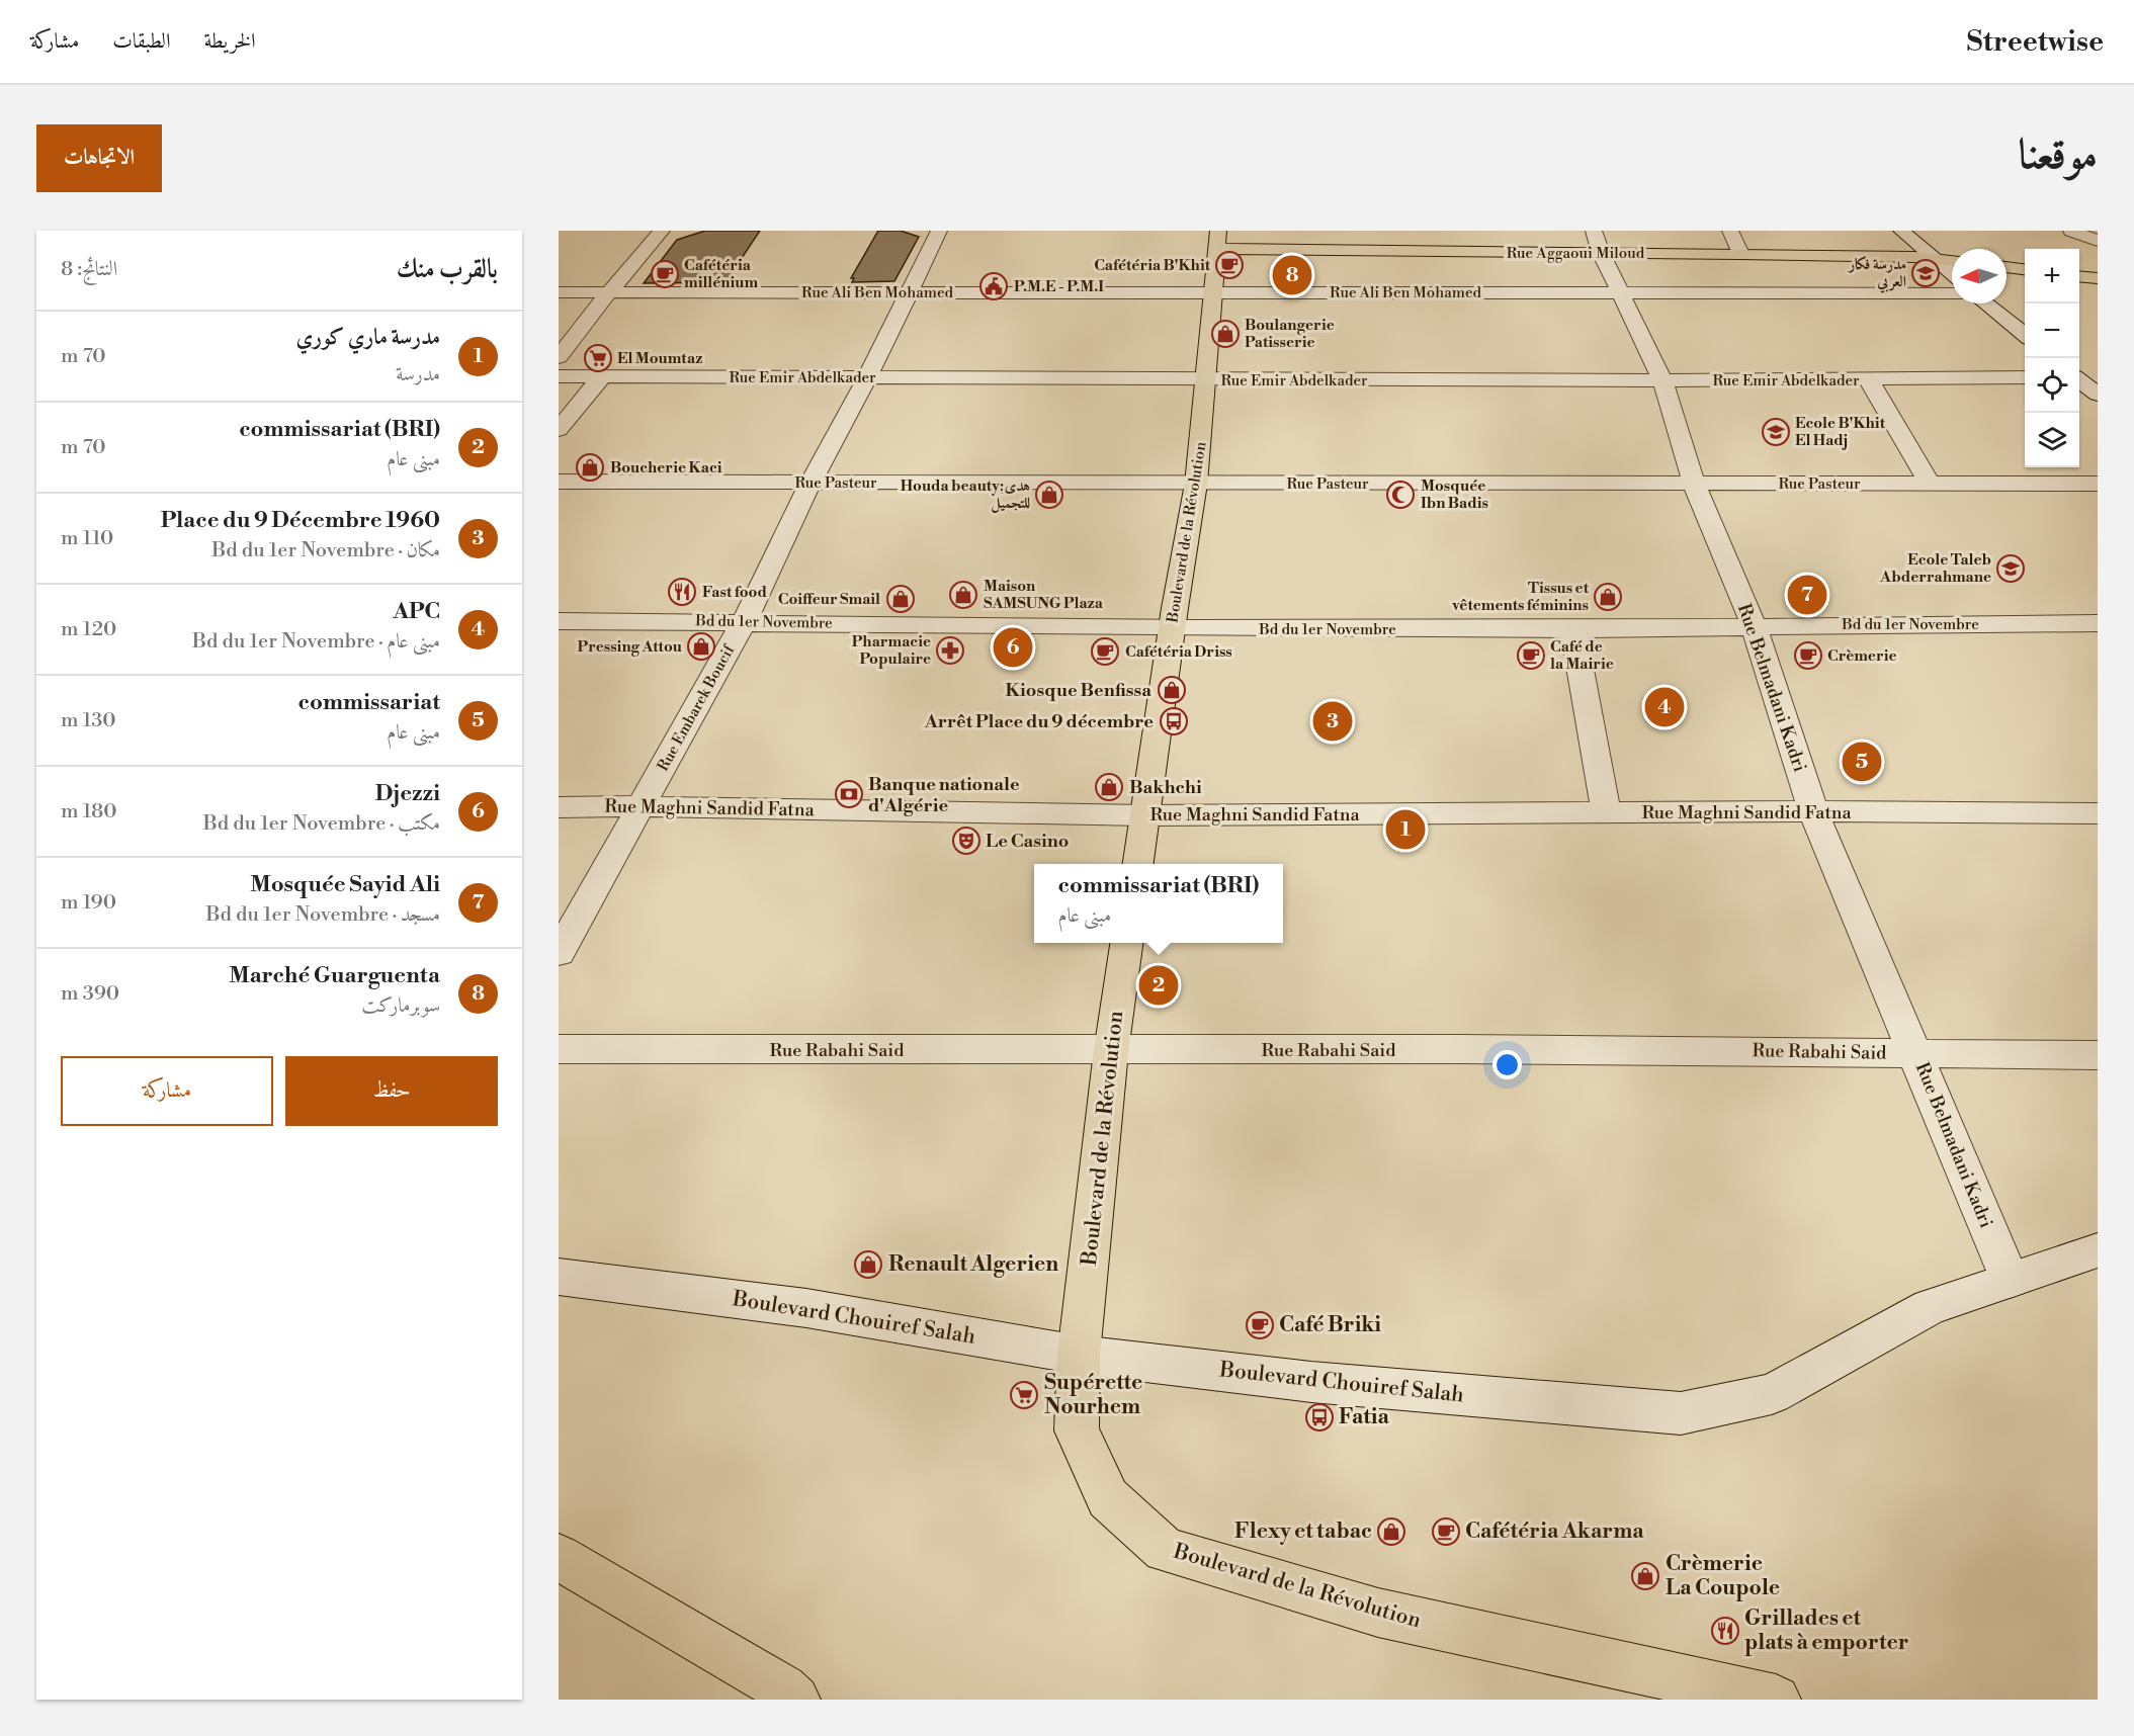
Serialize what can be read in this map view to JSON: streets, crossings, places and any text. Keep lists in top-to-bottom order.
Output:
{
  "streets": {
    "main road": ["Rue Aggaoui Miloud", "Boulevard de la Révolution"],
    "street": [
      "Rue Ali Ben Mohamed",
      "Rue Emir Abdelkader",
      "Rue Pasteur",
      "Bd du 1er Novembre",
      "Rue Belmadani Kadri",
      "Rue Embarek Boucif",
      "Rue Maghni Sandid Fatna",
      "Rue Rabahi Said",
      "Boulevard Chouiref Salah"
    ]
  },
  "crossings": [
    ["Rue Aggaoui Miloud", "Boulevard de la Révolution"],
    ["Rue Aggaoui Miloud", "Rue Belmadani Kadri"],
    ["Rue Ali Ben Mohamed", "Boulevard de la Révolution"],
    ["Rue Ali Ben Mohamed", "Rue Belmadani Kadri"],
    ["Rue Ali Ben Mohamed", "Rue Embarek Boucif"],
    ["Rue Emir Abdelkader", "Boulevard de la Révolution"],
    ["Rue Emir Abdelkader", "Rue Belmadani Kadri"],
    ["Rue Emir Abdelkader", "Rue Embarek Boucif"],
    ["Rue Pasteur", "Boulevard de la Révolution"],
    ["Rue Pasteur", "Rue Belmadani Kadri"],
    ["Rue Pasteur", "Rue Embarek Boucif"],
    ["Boulevard de la Révolution", "Bd du 1er Novembre"],
    ["Boulevard de la Révolution", "Rue Maghni Sandid Fatna"],
    ["Boulevard de la Révolution", "Rue Rabahi Said"],
    ["Boulevard de la Révolution", "Boulevard Chouiref Salah"],
    ["Bd du 1er Novembre", "Rue Belmadani Kadri"],
    ["Bd du 1er Novembre", "Rue Embarek Boucif"],
    ["Rue Belmadani Kadri", "Rue Maghni Sandid Fatna"],
    ["Rue Belmadani Kadri", "Rue Rabahi Said"],
    ["Rue Belmadani Kadri", "Boulevard Chouiref Salah"],
    ["Rue Embarek Boucif", "Rue Maghni Sandid Fatna"]
  ],
  "places": {
    "cafe": [
      "Cafétéria B'Khit",
      "Cafétéria millénium",
      "Cafétéria Driss",
      "Café de la Mairie",
      "Crèmerie",
      "Café Briki",
      "Cafétéria Akarma"
    ],
    "school or university": ["مدرسة فكار العربي", "Ecole B'Khit El Hadj", "Ecole Taleb Abderrahmane"],
    "public building": ["P.M.E - P.M.I"],
    "shop": [
      "Boulangerie Patisserie",
      "Boucherie Kaci",
      "Houda beauty;هدى للتجميل",
      "Maison SAMSUNG Plaza",
      "Tissus et vêtements féminins",
      "Coiffeur Smail",
      "Pressing Attou",
      "Kiosque Benfissa",
      "Bakhchi",
      "Renault Algerien",
      "Flexy et tabac",
      "Crèmerie La Coupole"
    ],
    "supermarket": ["El Moumtaz", "Supérette Nourhem"],
    "mosque": ["Mosquée Ibn Badis"],
    "restaurant": ["Fast food", "Grillades et plats à emporter"],
    "pharmacy": ["Pharmacie Populaire"],
    "bus stop": ["Arrêt Place du 9 décembre", "Fatia"],
    "bank": ["Banque nationale d'Algérie"],
    "theatre": ["Le Casino"]
  },
  "north": "left",
  "page": {
    "header": "Streetwise",
    "nav": ["الخريطة", "الطبقات", "مشاركة"],
    "title": "موقعنا",
    "buttons": [
      "الاتجاهات",
      ["حفظ", "مشاركة"]
    ],
    "heading": ["بالقرب منك", "النتائج: 8"],
    "map_buttons": ["+", "−"],
    "pins": [
      "8",
      "7",
      "6",
      "4",
      "3",
      "5",
      "1",
      "2"
    ],
    "list": [
      {
        "mark": "1",
        "name": "مدرسة ماري كوري",
        "note": "مدرسة",
        "value": "70 m"
      },
      {
        "mark": "2",
        "name": "commissariat (BRI)",
        "note": "مبنى عام",
        "value": "70 m"
      },
      {
        "mark": "3",
        "name": "Place du 9 Décembre 1960",
        "note": "مكان · Bd du 1er Novembre",
        "value": "110 m"
      },
      {
        "mark": "4",
        "name": "APC",
        "note": "مبنى عام · Bd du 1er Novembre",
        "value": "120 m"
      },
      {
        "mark": "5",
        "name": "commissariat",
        "note": "مبنى عام",
        "value": "130 m"
      },
      {
        "mark": "6",
        "name": "Djezzi",
        "note": "مكتب · Bd du 1er Novembre",
        "value": "180 m"
      },
      {
        "mark": "7",
        "name": "Mosquée Sayid Ali",
        "note": "مسجد · Bd du 1er Novembre",
        "value": "190 m"
      },
      {
        "mark": "8",
        "name": "Marché Guarguenta",
        "note": "سوبرماركت",
        "value": "390 m"
      }
    ],
    "popup": ["commissariat (BRI)", "مبنى عام"]
  }
}
